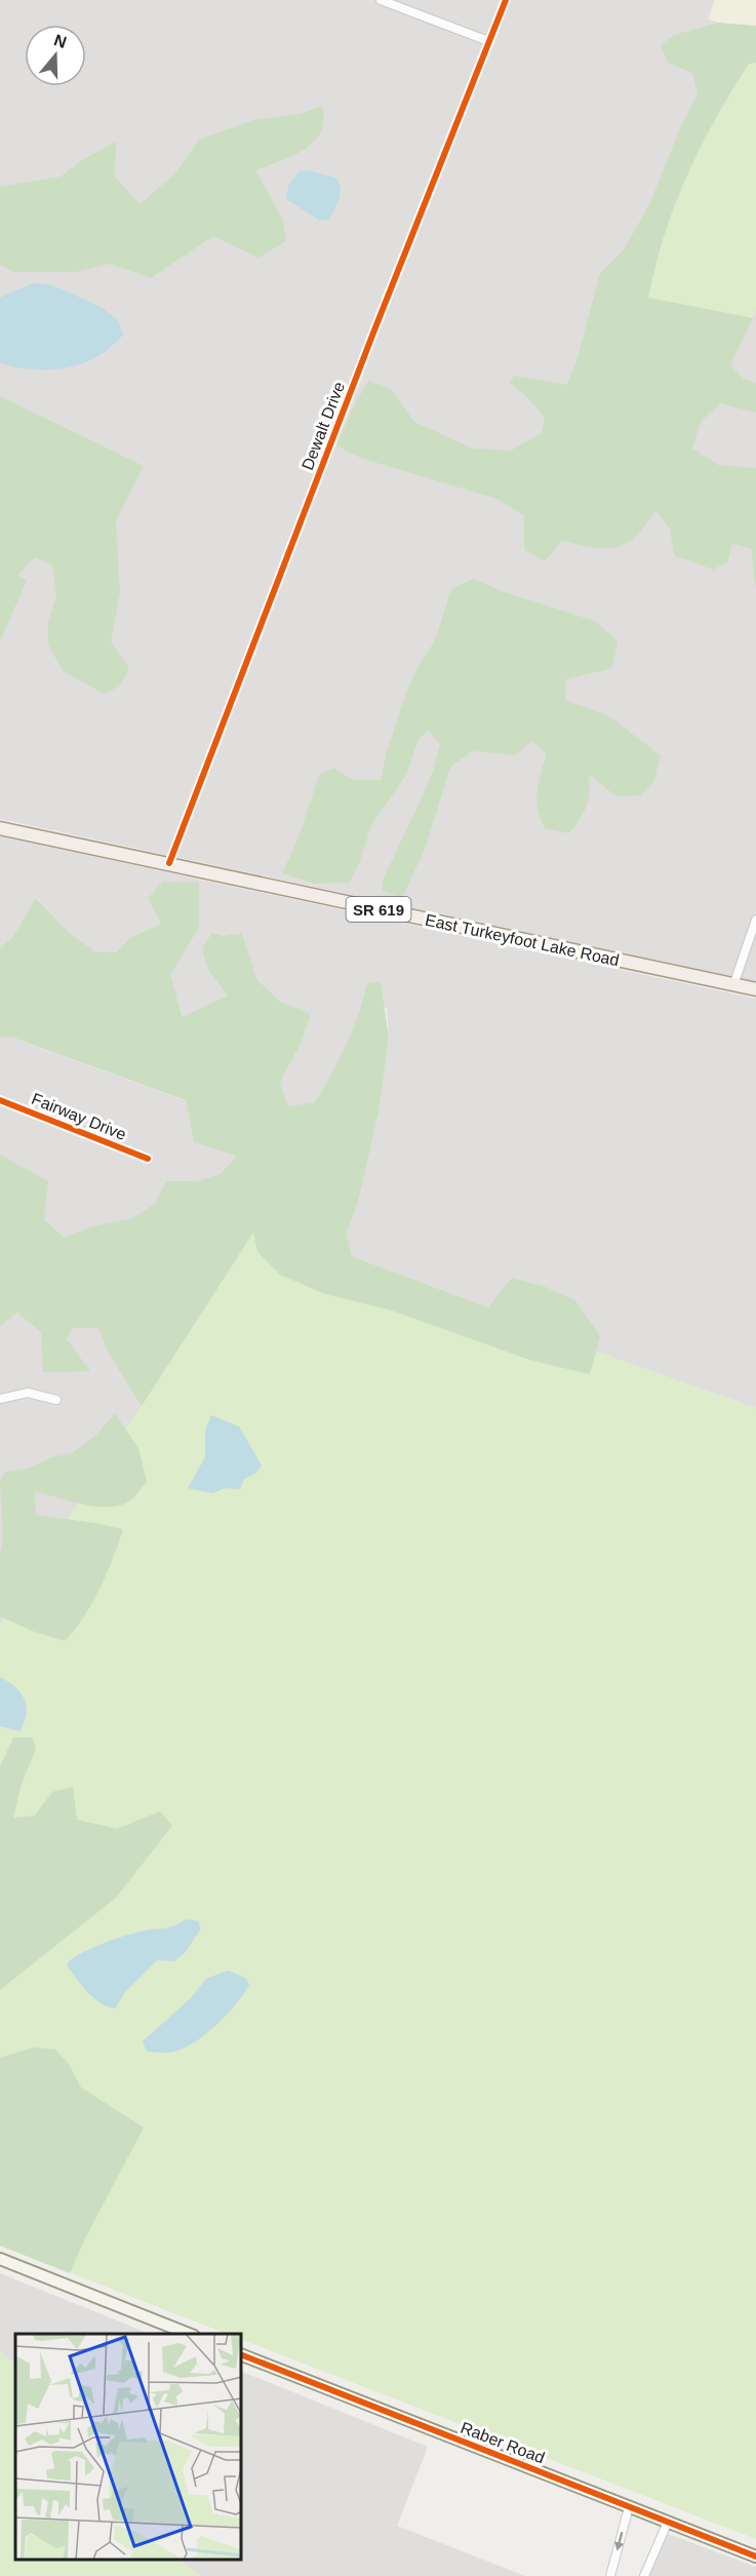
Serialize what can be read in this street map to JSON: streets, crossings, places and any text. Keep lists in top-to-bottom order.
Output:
{
  "streets": {
    "main road": ["SR 619", "East Turkeyfoot Lake Road"],
    "street": ["Dewalt Drive", "Fairway Drive", "Raber Road"]
  },
  "crossings": [
    ["Dewalt Drive", "East Turkeyfoot Lake Road"]
  ],
  "north": "top"
}
